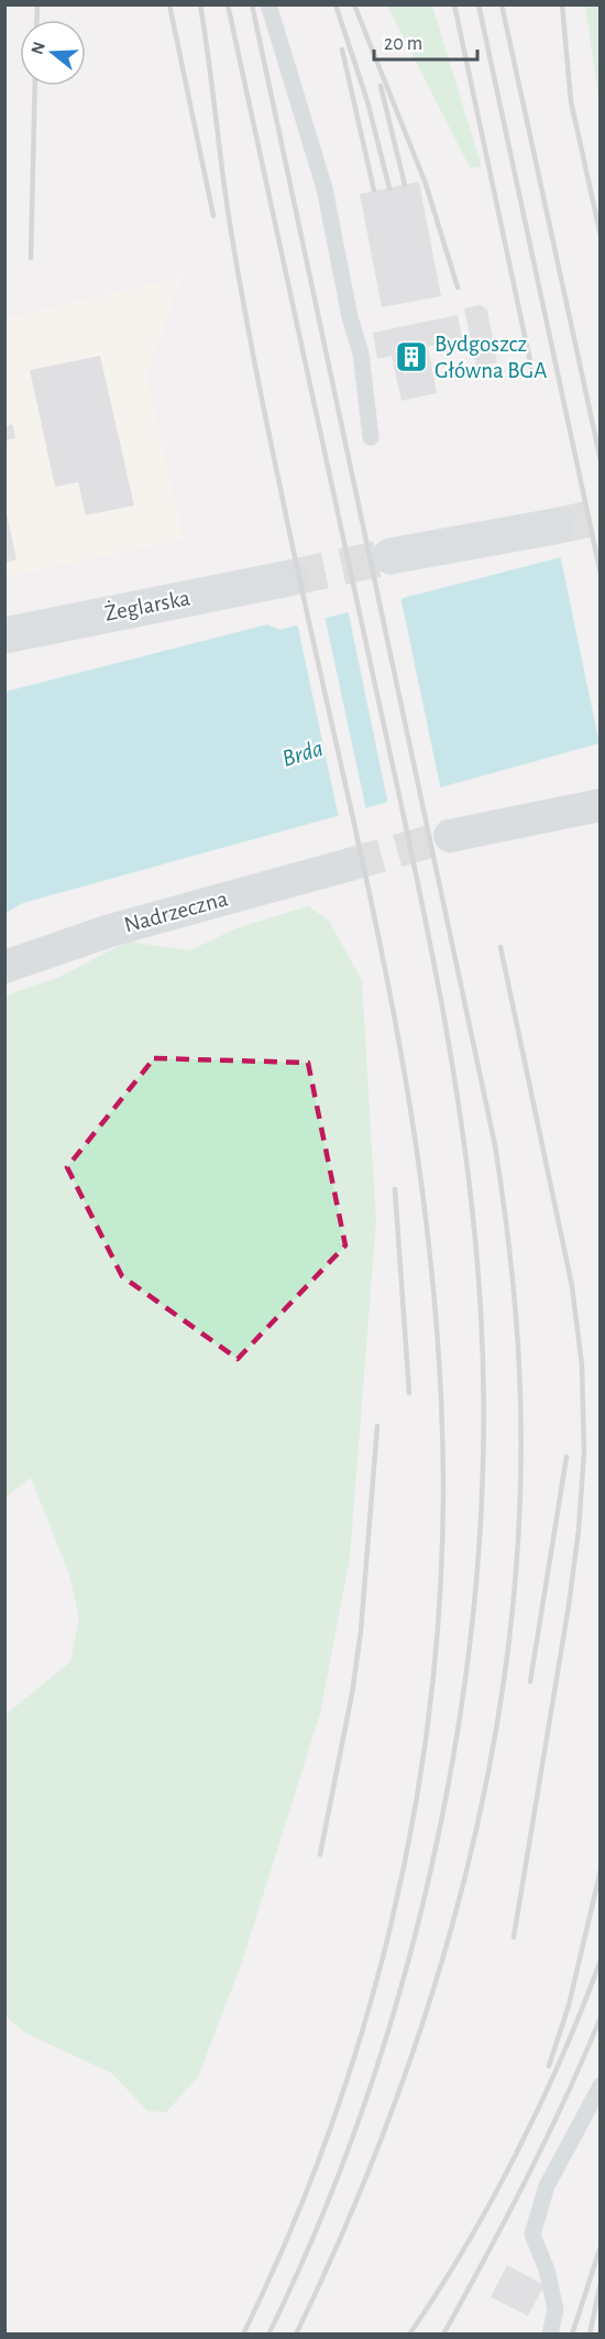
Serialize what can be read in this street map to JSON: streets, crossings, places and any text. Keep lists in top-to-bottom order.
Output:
{
  "streets": {
    "street": ["Żeglarska", "Nadrzeczna"]
  },
  "water": ["Brda"],
  "places": {
    "building": ["Bydgoszcz Główna BGA"]
  },
  "scale_bar": "20 m",
  "north": "left"
}
